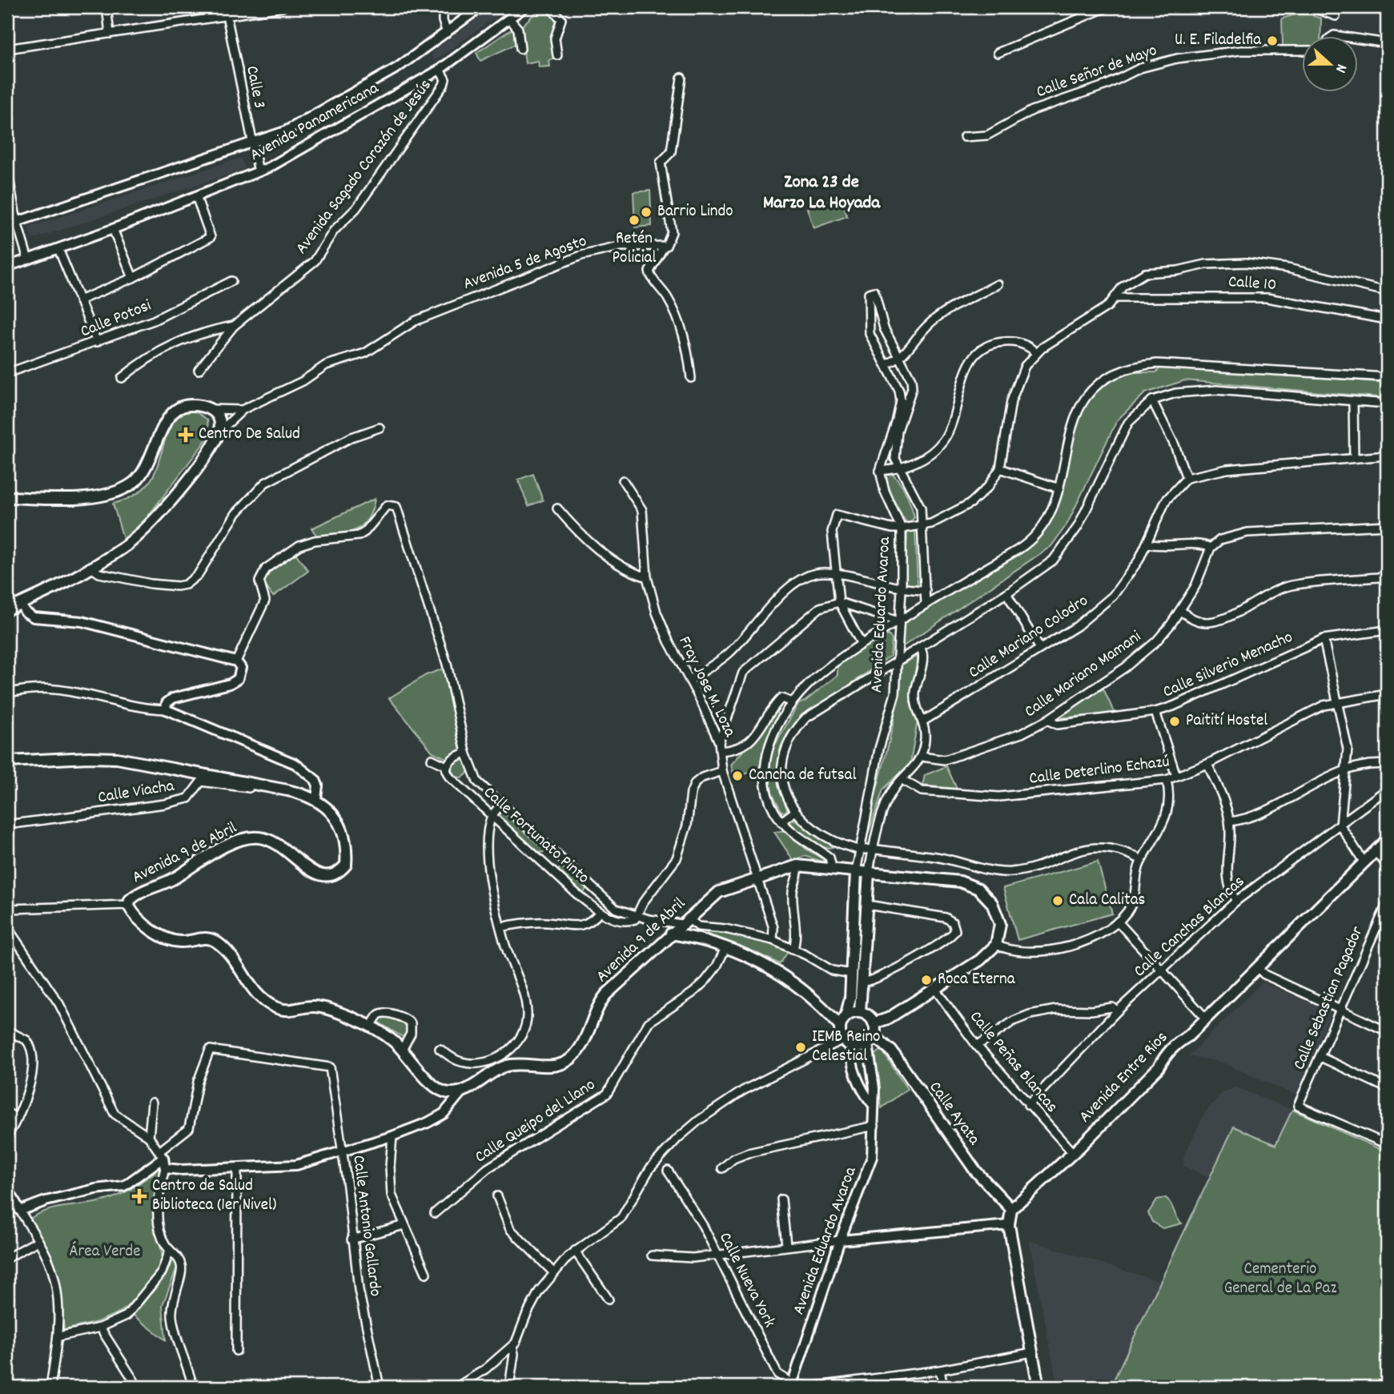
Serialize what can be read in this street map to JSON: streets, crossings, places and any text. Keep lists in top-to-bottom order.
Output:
{
  "streets": {
    "main road": [
      "Avenida Eduardo Avaroa",
      "Avenida 9 de Abril",
      "Avenida Entre Rios",
      "Calle Ayata"
    ],
    "street": [
      "Calle Señor de Mayo",
      "Calle 3",
      "Avenida Panamericana",
      "Avenida Sagado Corazón de Jesús",
      "Avenida 5 de Agosto",
      "Calle 10",
      "Calle Potosi",
      "Calle Mariano Colodro",
      "Calle Silverio Menacho",
      "Calle Mariano Mamani",
      "Fray Jose M. Loza",
      "Calle Deterlino Echazú",
      "Calle Viacha",
      "Calle Fortunato Pinto",
      "Calle Canchas Blancas",
      "Calle Sebastian Pagador",
      "Calle Peñas Blancas",
      "Calle Queipo del Llano",
      "Calle Antonio Gallardo",
      "Calle Nueva York"
    ]
  },
  "crossings": [
    ["Calle 3", "Avenida Panamericana"],
    ["Avenida Panamericana", "Avenida Sagado Corazón de Jesús"],
    ["Avenida Eduardo Avaroa", "Calle Fortunato Pinto"],
    ["Avenida Eduardo Avaroa", "Avenida 9 de Abril"],
    ["Avenida Eduardo Avaroa", "Calle Ayata"],
    ["Avenida Eduardo Avaroa", "Calle Nueva York"],
    ["Calle Silverio Menacho", "Calle Mariano Mamani"],
    ["Fray Jose M. Loza", "Calle Fortunato Pinto"],
    ["Fray Jose M. Loza", "Avenida 9 de Abril"],
    ["Calle Fortunato Pinto", "Avenida 9 de Abril"],
    ["Calle Canchas Blancas", "Calle Peñas Blancas"],
    ["Calle Peñas Blancas", "Avenida Entre Rios"],
    ["Avenida Entre Rios", "Calle Ayata"]
  ],
  "districts": ["Zona 23 de Marzo La Hoyada"],
  "parks": ["Área Verde", "Cementerio General de La Paz"],
  "places": {
    "other": [
      "U. E. Filadelfia",
      "Barrio Lindo",
      "Retén Policial",
      "Paitití Hostel",
      "Cancha de futsal",
      "Cala Calitas",
      "Roca Eterna",
      "IEMB Reino Celestial"
    ],
    "health": ["Centro De Salud", "Centro de Salud Biblioteca (1er Nivel)"]
  },
  "north": "right"
}
